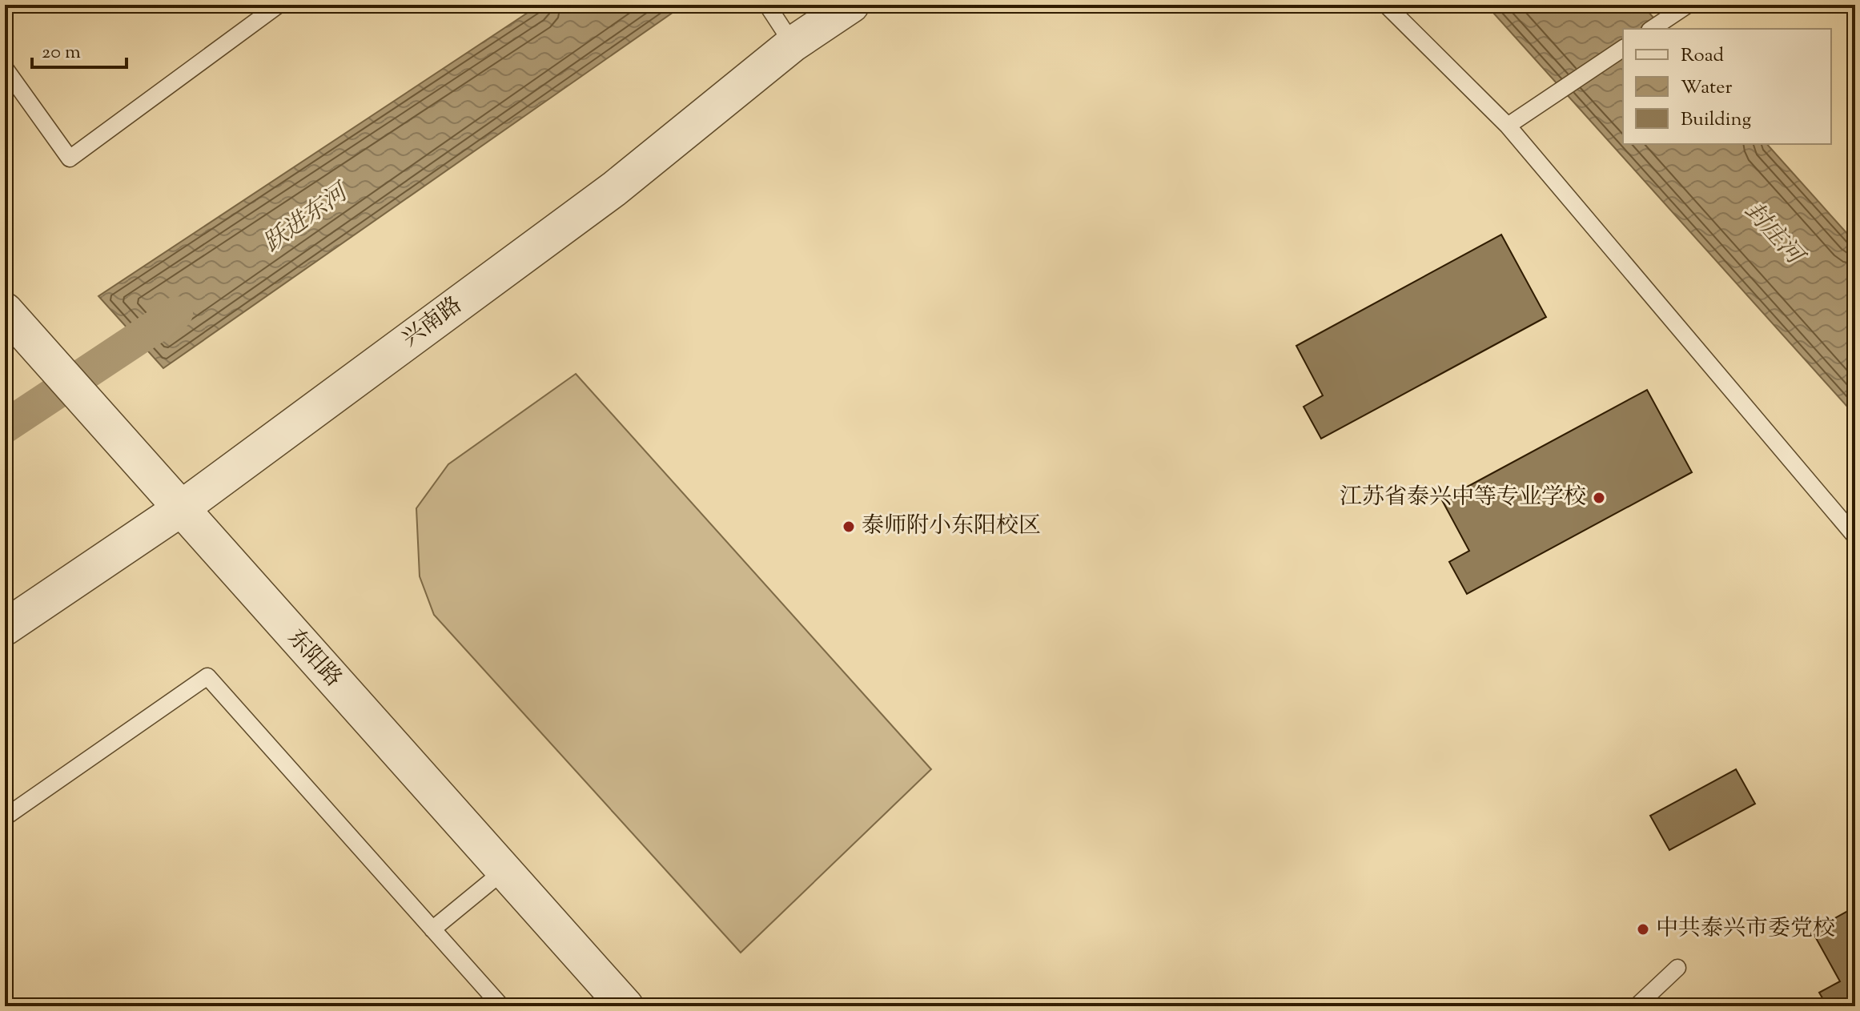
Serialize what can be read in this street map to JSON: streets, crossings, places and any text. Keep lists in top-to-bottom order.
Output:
{
  "streets": {
    "street": ["兴南路", "东阳路"]
  },
  "crossings": [
    ["兴南路", "东阳路"]
  ],
  "water": ["跃进东河", "封庄河"],
  "places": ["江苏省泰兴中等专业学校", "泰师附小东阳校区", "中共泰兴市委党校"],
  "legend": ["Road", "Water", "Building"],
  "scale_bar": "20 m"
}
